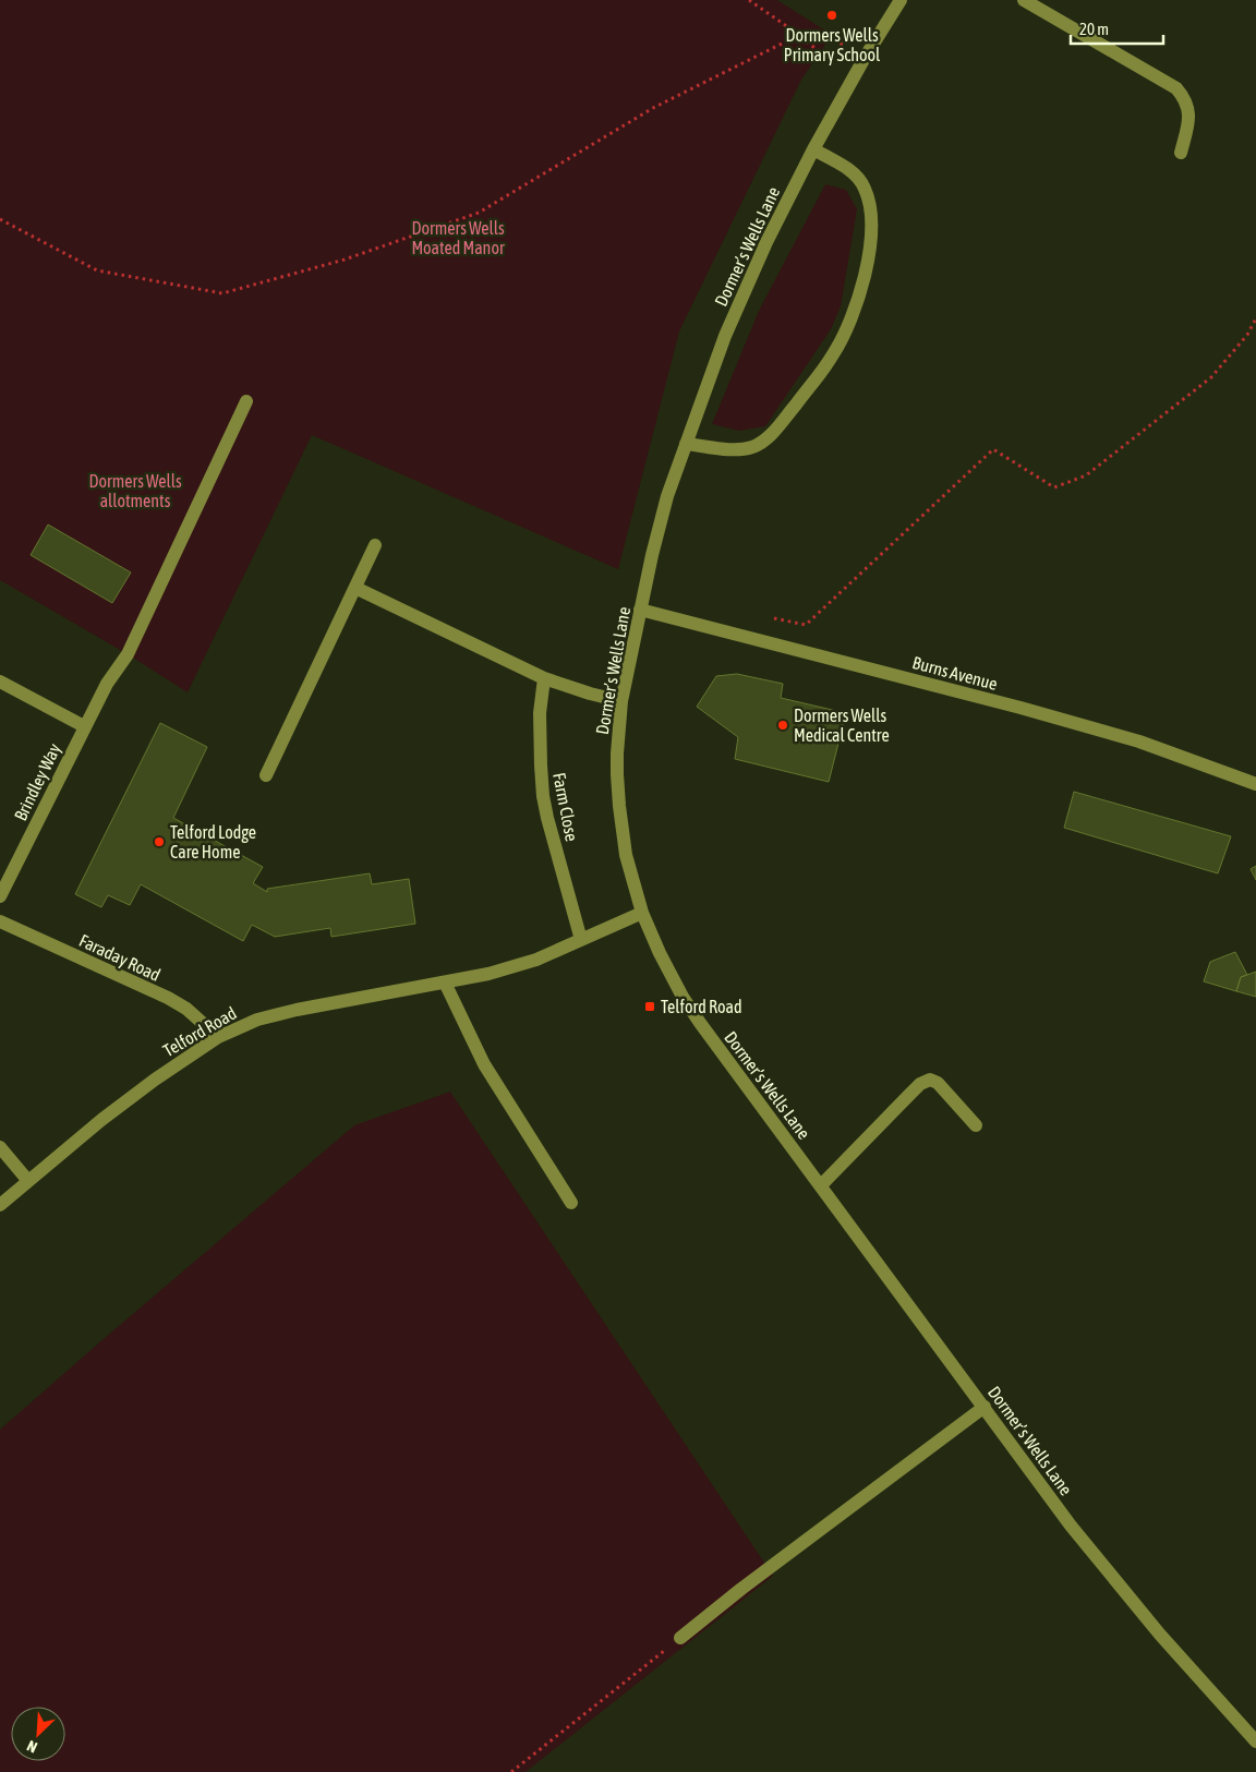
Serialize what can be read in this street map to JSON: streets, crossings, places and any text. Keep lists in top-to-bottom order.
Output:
{
  "streets": {
    "street": [
      "Dormer’s Wells Lane",
      "Burns Avenue",
      "Brindley Way",
      "Farm Close",
      "Faraday Road",
      "Telford Road"
    ]
  },
  "crossings": [
    ["Dormer’s Wells Lane", "Burns Avenue"],
    ["Dormer’s Wells Lane", "Telford Road"],
    ["Farm Close", "Telford Road"],
    ["Faraday Road", "Telford Road"]
  ],
  "parks": ["Dormers Wells Moated Manor", "Dormers Wells allotments"],
  "places": {
    "other": ["Dormers Wells Primary School", "Dormers Wells Medical Centre", "Telford Lodge Care Home"],
    "transit": ["Telford Road"]
  },
  "scale_bar": "20 m",
  "north": "bottom left"
}
